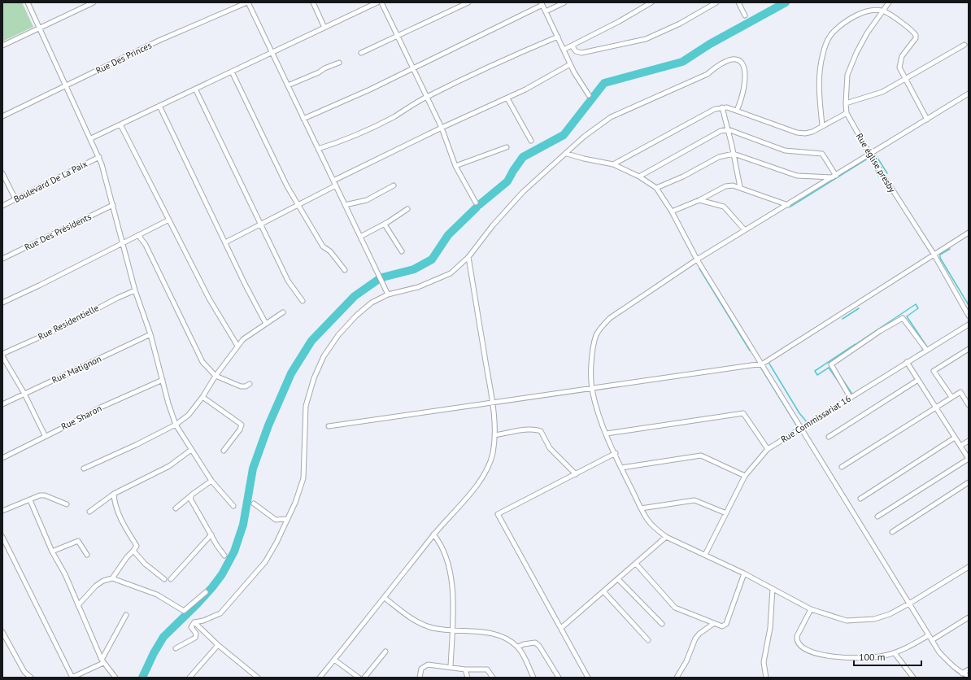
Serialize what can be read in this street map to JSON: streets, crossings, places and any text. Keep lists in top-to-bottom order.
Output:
{
  "streets": {
    "street": [
      "Rue Des Princes",
      "Rue église presby",
      "Boulevard De La Paix",
      "Rue Des Présidents",
      "Rue Residentielle",
      "Rue Matignon",
      "Rue Sharon",
      "Rue Commissariat 16"
    ]
  },
  "scale_bar": "100 m"
}
